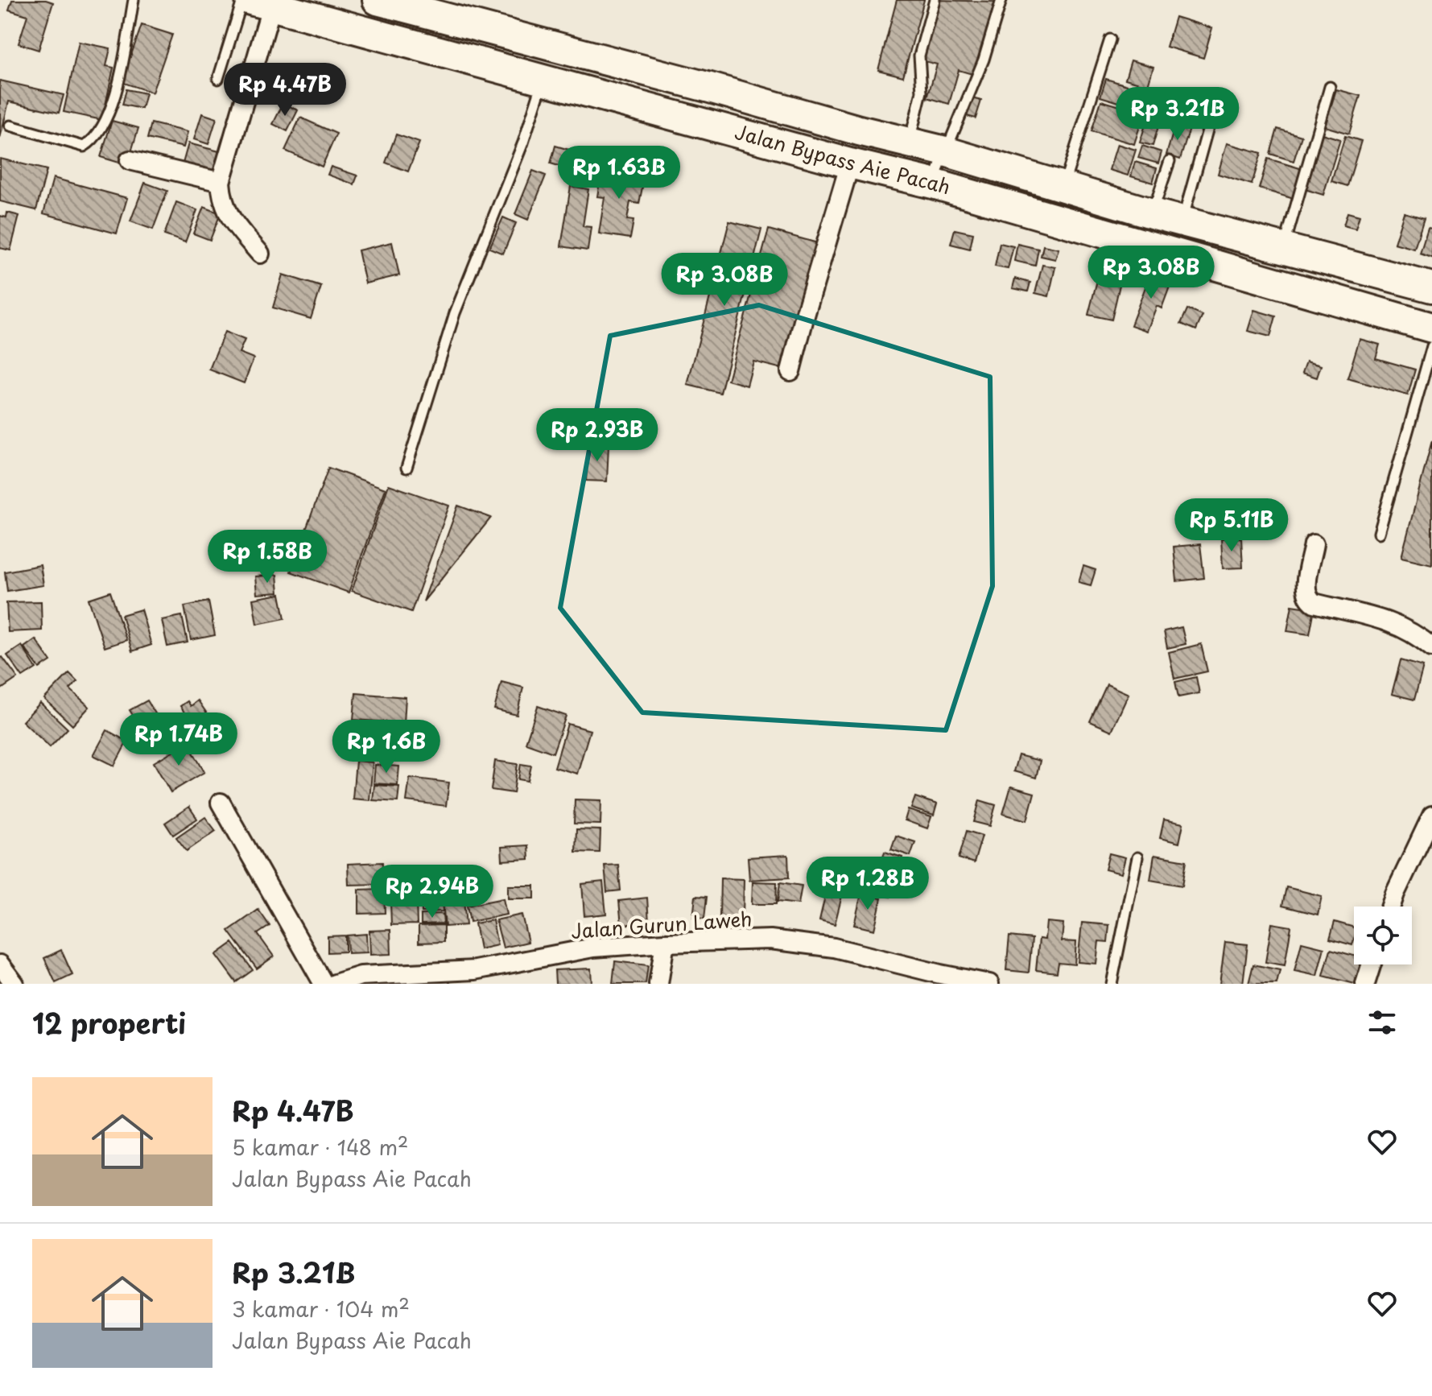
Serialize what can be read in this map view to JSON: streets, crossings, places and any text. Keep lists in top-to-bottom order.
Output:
{
  "streets": {
    "highway": ["Jalan Bypass Aie Pacah"],
    "street": ["Jalan Gurun Laweh"]
  },
  "page": {
    "price": [
      "Rp 4.47B",
      "Rp 3.21B",
      "Rp 1.63B",
      "Rp 3.08B",
      "Rp 3.08B",
      "Rp 2.93B",
      "Rp 5.11B",
      "Rp 1.58B",
      "Rp 1.74B",
      "Rp 1.6B",
      "Rp 1.28B",
      "Rp 2.94B"
    ],
    "heading": "12 properti",
    "list": [
      {
        "name": "Rp 4.47B",
        "note": "5 kamar · 148 m² · Jalan Bypass Aie Pacah"
      },
      {
        "name": "Rp 3.21B",
        "note": "3 kamar · 104 m² · Jalan Bypass Aie Pacah"
      }
    ]
  }
}
